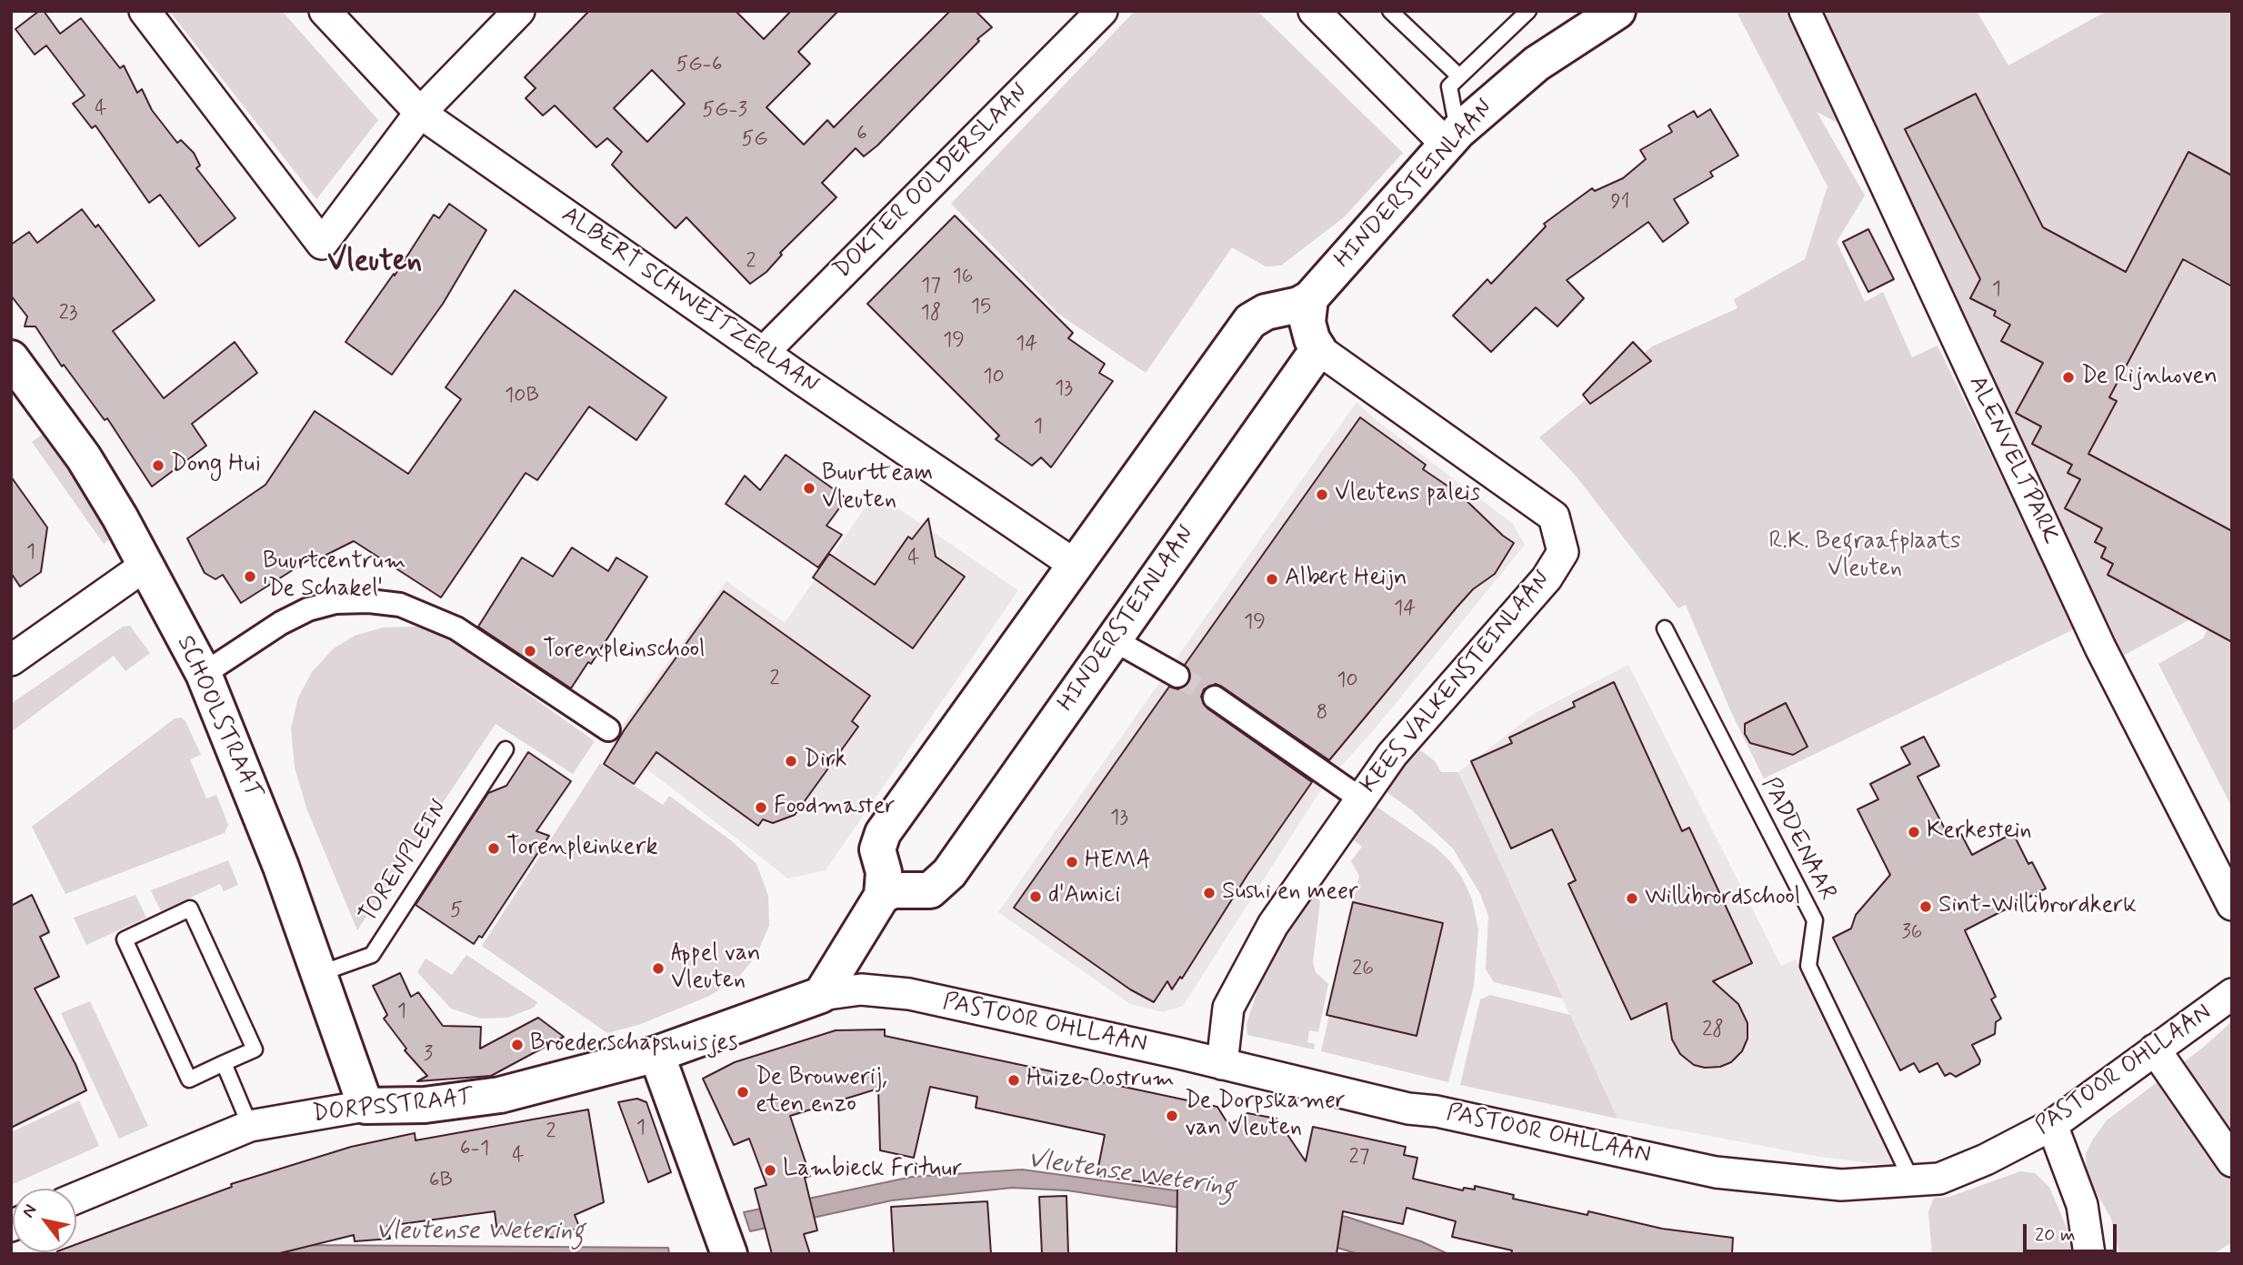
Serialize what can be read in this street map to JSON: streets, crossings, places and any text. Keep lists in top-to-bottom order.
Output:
{
  "streets": {
    "street": [
      "DOKTER OOLDERSLAAN",
      "HINDERSTEINLAAN",
      "ALBERT SCHWEITZERLAAN",
      "ALENVELTPARK",
      "KEES VALKENSTEINLAAN",
      "SCHOOLSTRAAT",
      "PASTOOR OHLLAAN",
      "DORPSSTRAAT"
    ],
    "lane": ["PADDENAAR", "TORENPLEIN"]
  },
  "crossings": [
    ["DOKTER OOLDERSLAAN", "ALBERT SCHWEITZERLAAN"],
    ["HINDERSTEINLAAN", "ALBERT SCHWEITZERLAAN"],
    ["HINDERSTEINLAAN", "KEES VALKENSTEINLAAN"],
    ["KEES VALKENSTEINLAAN", "PASTOOR OHLLAAN"],
    ["SCHOOLSTRAAT", "TORENPLEIN"],
    ["SCHOOLSTRAAT", "DORPSSTRAAT"],
    ["PADDENAAR", "PASTOOR OHLLAAN"]
  ],
  "districts": ["Vleuten"],
  "water": ["Vleutense Wetering"],
  "parks": ["R.K. Begraafplaats Vleuten"],
  "places": [
    "De Rijnhoven",
    "Dong Hui",
    "Buurtteam Vleuten",
    "Vleutens paleis",
    "Buurtcentrum 'De Schakel'",
    "Albert Heijn",
    "Torenpleinschool",
    "Dirk",
    "Foodmaster",
    "Kerkestein",
    "Torenpleinkerk",
    "HEMA",
    "Sushi en meer",
    "d'Amici",
    "Willibrordschool",
    "Sint-Willibrordkerk",
    "Appel van Vleuten",
    "Broederschapshuisjes",
    "Huize Oostrum",
    "De Brouwerij, eten enzo",
    "De Dorpskamer van Vleuten",
    "Lambieck Frituur"
  ],
  "house_numbers": [
    "5G-6",
    "4",
    "5G-3",
    "6",
    "5G",
    "91",
    "2",
    "16",
    "17",
    "1",
    "15",
    "23",
    "18",
    "19",
    "14",
    "10",
    "13",
    "10B",
    "1",
    "1",
    "4",
    "14",
    "19",
    "2",
    "10",
    "8",
    "13",
    "5",
    "36",
    "26",
    "1",
    "28",
    "3",
    "1",
    "2",
    "6-1",
    "4",
    "27",
    "6B"
  ],
  "scale_bar": "20 m",
  "north": "top left"
}
